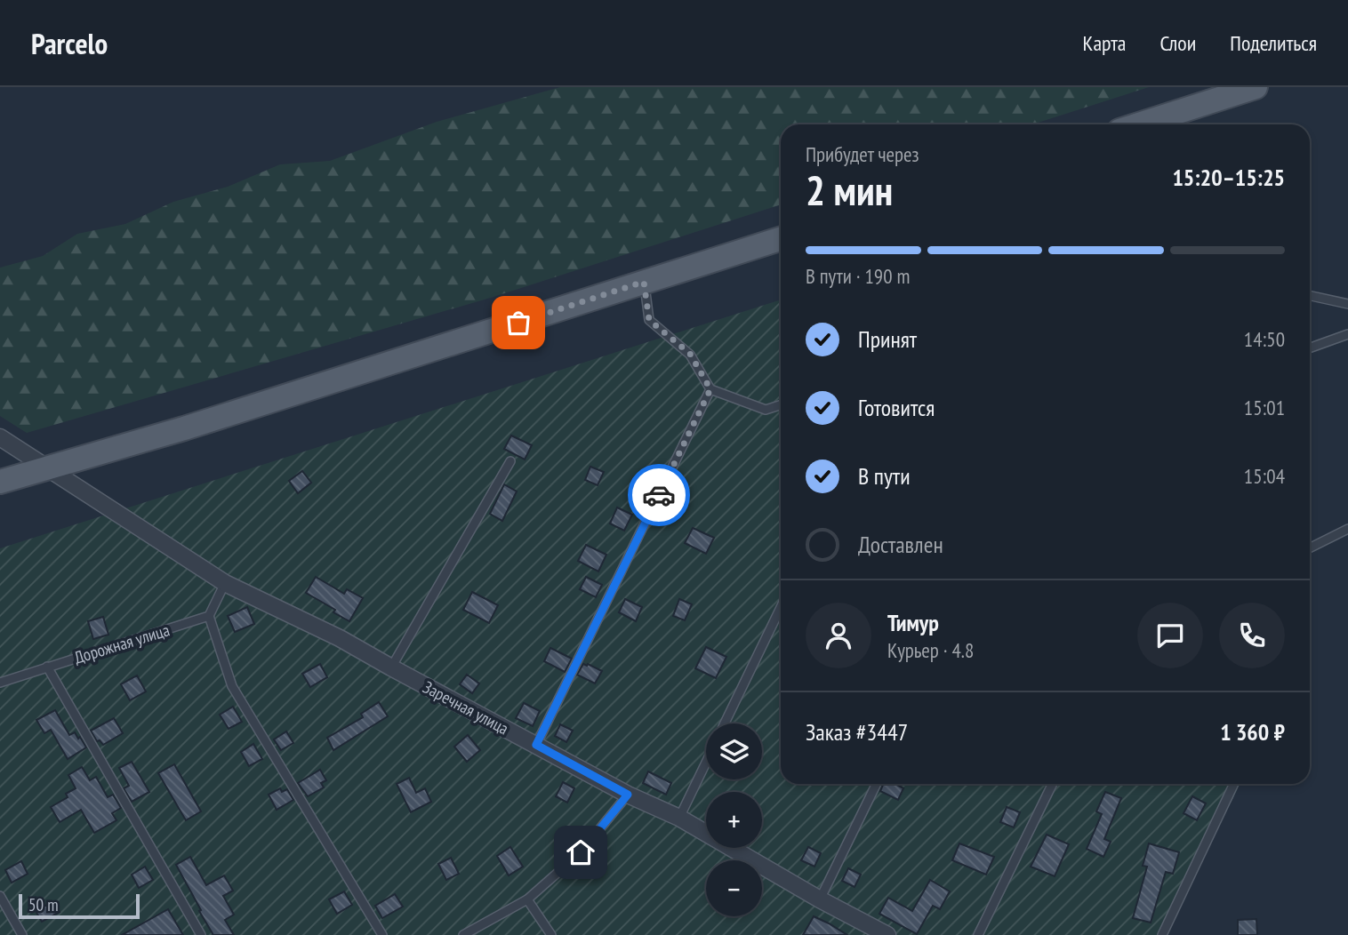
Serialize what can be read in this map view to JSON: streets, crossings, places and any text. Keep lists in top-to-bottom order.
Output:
{
  "streets": {
    "street": ["Заречная улица"],
    "lane": ["Дорожная улица"]
  },
  "scale_bar": "50 m",
  "page": {
    "header": "Parcelo",
    "nav": ["Карта", "Слои", "Поделиться"],
    "heading": ["2 мин", "Прибудет через", "15:20–15:25"],
    "panel": [
      "Тимур",
      "Курьер · 4.8",
      "Заказ #3447",
      "1 360 ₽"
    ],
    "bar": "В пути · 190 m",
    "list": [
      ["Принят", "14:50"],
      ["Готовится", "15:01"],
      ["В пути", "15:04"],
      "Доставлен"
    ],
    "map_buttons": ["+", "−"],
    "scale": "50 m"
  }
}
